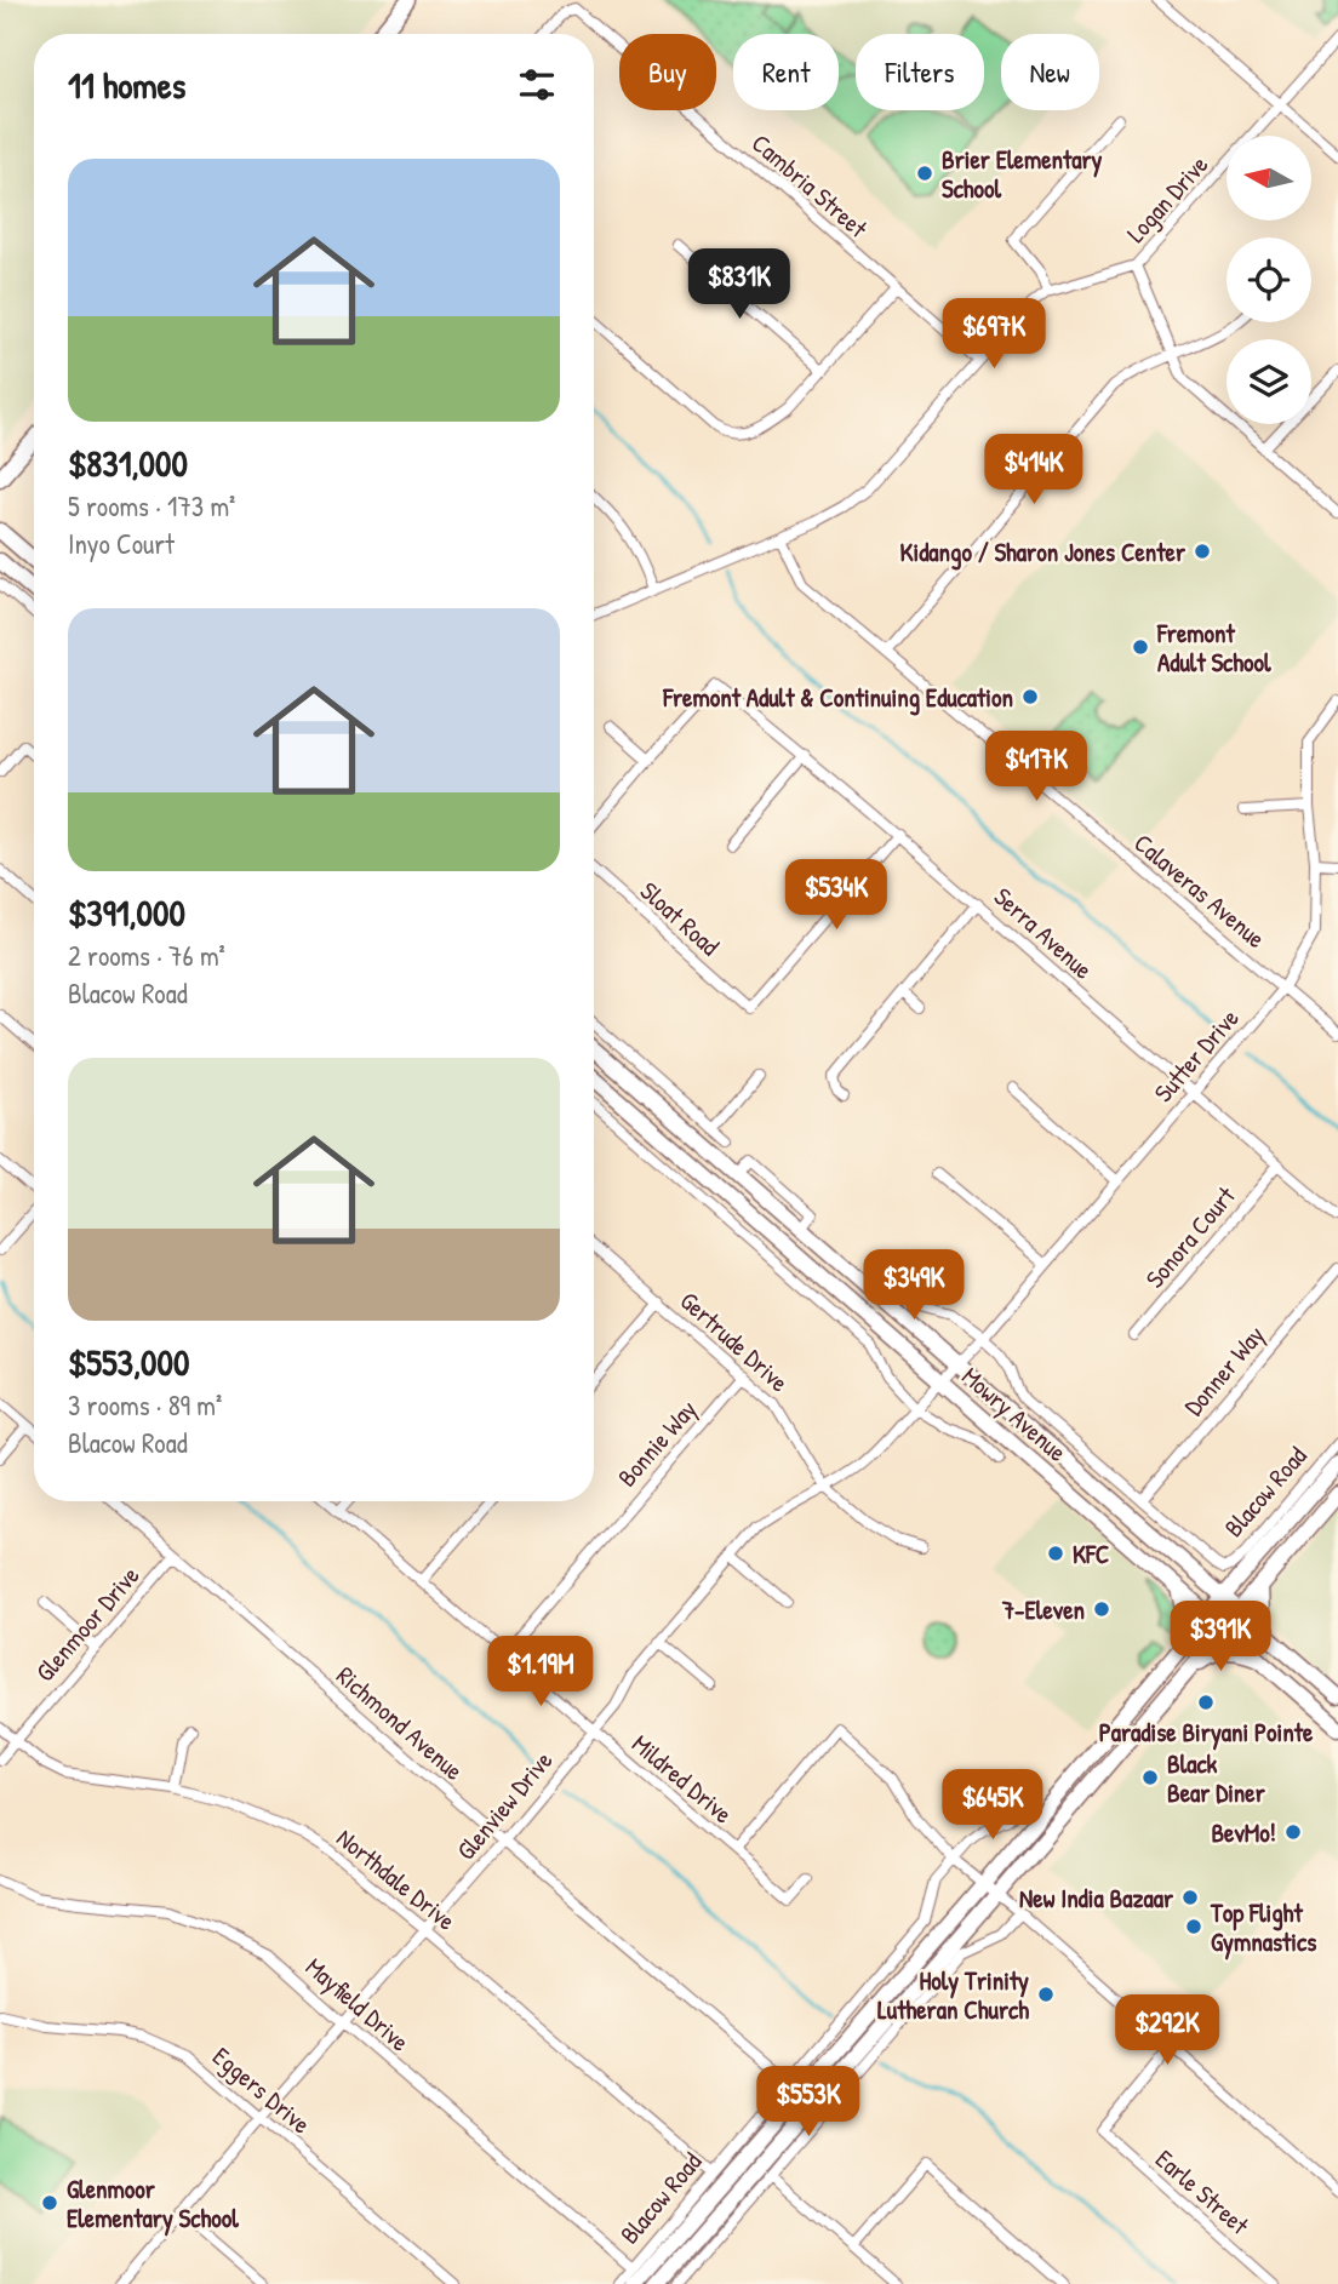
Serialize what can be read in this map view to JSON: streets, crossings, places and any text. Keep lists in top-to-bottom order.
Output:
{
  "streets": {
    "main road": ["Mowry Avenue", "Blacow Road"],
    "street": [
      "Cambria Street",
      "Logan Drive",
      "Calaveras Avenue",
      "Sloat Road",
      "Serra Avenue",
      "Sutter Drive",
      "Sonora Court",
      "Gertrude Drive",
      "Donner Way",
      "Bonnie Way",
      "Glenmoor Drive",
      "Richmond Avenue",
      "Mildred Drive",
      "Glenview Drive",
      "Northdale Drive",
      "Mayfield Drive",
      "Eggers Drive",
      "Earle Street"
    ]
  },
  "crossings": [
    ["Cambria Street", "Logan Drive"],
    ["Logan Drive", "Calaveras Avenue"],
    ["Calaveras Avenue", "Sutter Drive"],
    ["Sloat Road", "Serra Avenue"],
    ["Serra Avenue", "Sutter Drive"],
    ["Serra Avenue", "Sonora Court"],
    ["Sutter Drive", "Mowry Avenue"],
    ["Sutter Drive", "Glenview Drive"],
    ["Gertrude Drive", "Bonnie Way"],
    ["Gertrude Drive", "Glenview Drive"],
    ["Donner Way", "Mowry Avenue"],
    ["Mowry Avenue", "Blacow Road"],
    ["Mowry Avenue", "Glenview Drive"],
    ["Bonnie Way", "Mildred Drive"],
    ["Blacow Road", "Richmond Avenue"],
    ["Blacow Road", "Northdale Drive"],
    ["Blacow Road", "Mayfield Drive"],
    ["Glenmoor Drive", "Richmond Avenue"],
    ["Glenmoor Drive", "Northdale Drive"],
    ["Richmond Avenue", "Glenview Drive"],
    ["Mildred Drive", "Glenview Drive"],
    ["Glenview Drive", "Northdale Drive"],
    ["Glenview Drive", "Mayfield Drive"],
    ["Glenview Drive", "Eggers Drive"]
  ],
  "places": [
    "Brier Elementary School",
    "Kidango / Sharon Jones Center",
    "Fremont Adult School",
    "Fremont Adult & Continuing Education",
    "KFC",
    "7-Eleven",
    "Paradise Biryani Pointe",
    "Black Bear Diner",
    "BevMo!",
    "New India Bazaar",
    "Top Flight Gymnastics",
    "Holy Trinity Lutheran Church",
    "Glenmoor Elementary School"
  ],
  "north": "left",
  "page": {
    "chip": [
      "Buy",
      "Rent",
      "Filters",
      "New"
    ],
    "heading": "11 homes",
    "list": [
      {
        "name": "$831,000",
        "note": "5 rooms · 173 m² · Inyo Court"
      },
      {
        "name": "$391,000",
        "note": "2 rooms · 76 m² · Blacow Road"
      },
      {
        "name": "$553,000",
        "note": "3 rooms · 89 m² · Blacow Road"
      }
    ],
    "price": [
      "$831K",
      "$697K",
      "$414K",
      "$417K",
      "$534K",
      "$349K",
      "$391K",
      "$1.19M",
      "$645K",
      "$292K",
      "$553K"
    ]
  }
}
